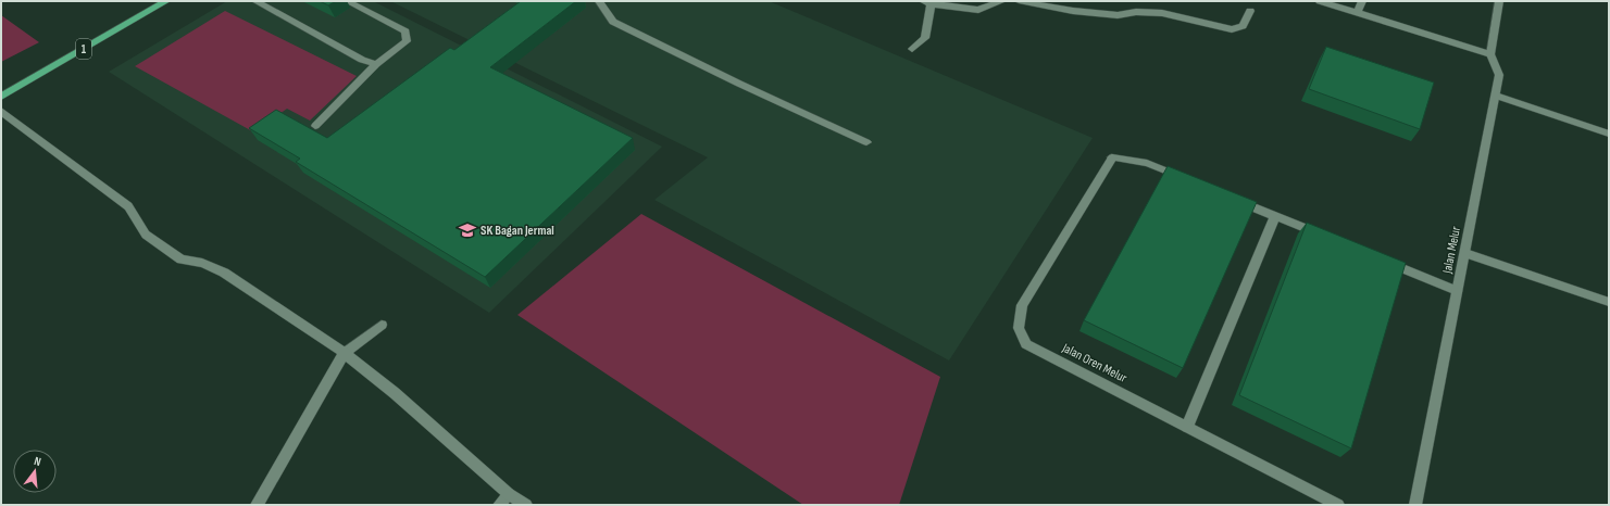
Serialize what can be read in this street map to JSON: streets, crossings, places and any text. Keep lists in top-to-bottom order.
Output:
{
  "streets": {
    "main road": ["1"],
    "street": ["Jalan Melur", "Jalan Oren Melur"]
  },
  "places": {
    "school or university": ["SK Bagan Jermal"]
  },
  "north": "top"
}
